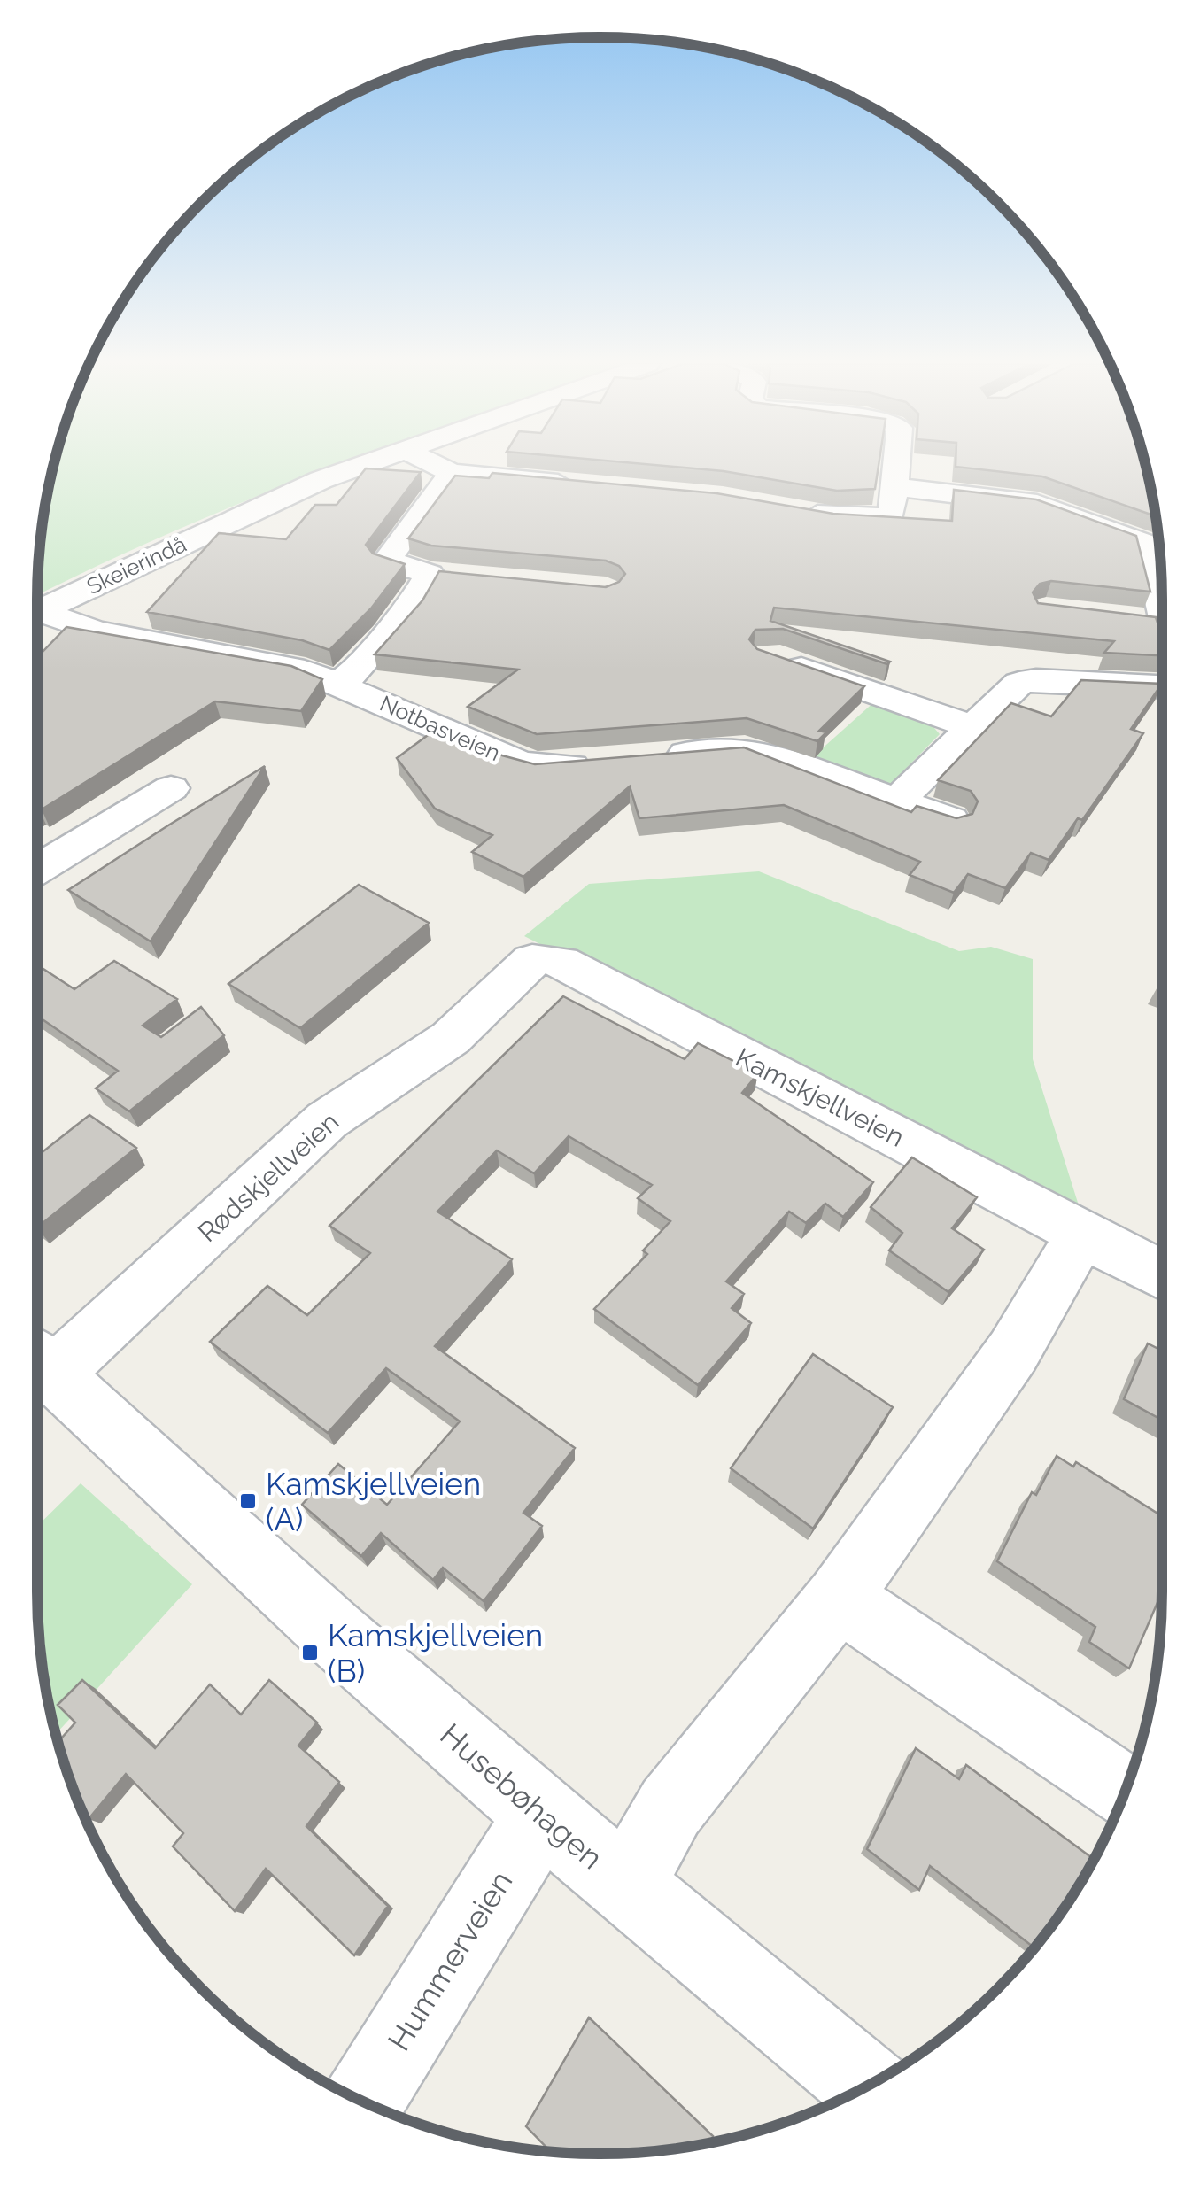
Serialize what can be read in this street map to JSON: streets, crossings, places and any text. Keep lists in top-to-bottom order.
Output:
{
  "streets": {
    "street": [
      "Skeierindå",
      "Notbasveien",
      "Kamskjellveien",
      "Rødskjellveien",
      "Husebøhagen",
      "Hummerveien"
    ]
  },
  "crossings": [
    ["Kamskjellveien", "Rødskjellveien"],
    ["Rødskjellveien", "Husebøhagen"],
    ["Husebøhagen", "Hummerveien"]
  ],
  "places": {
    "transit": ["Kamskjellveien (A)", "Kamskjellveien (B)"]
  }
}
